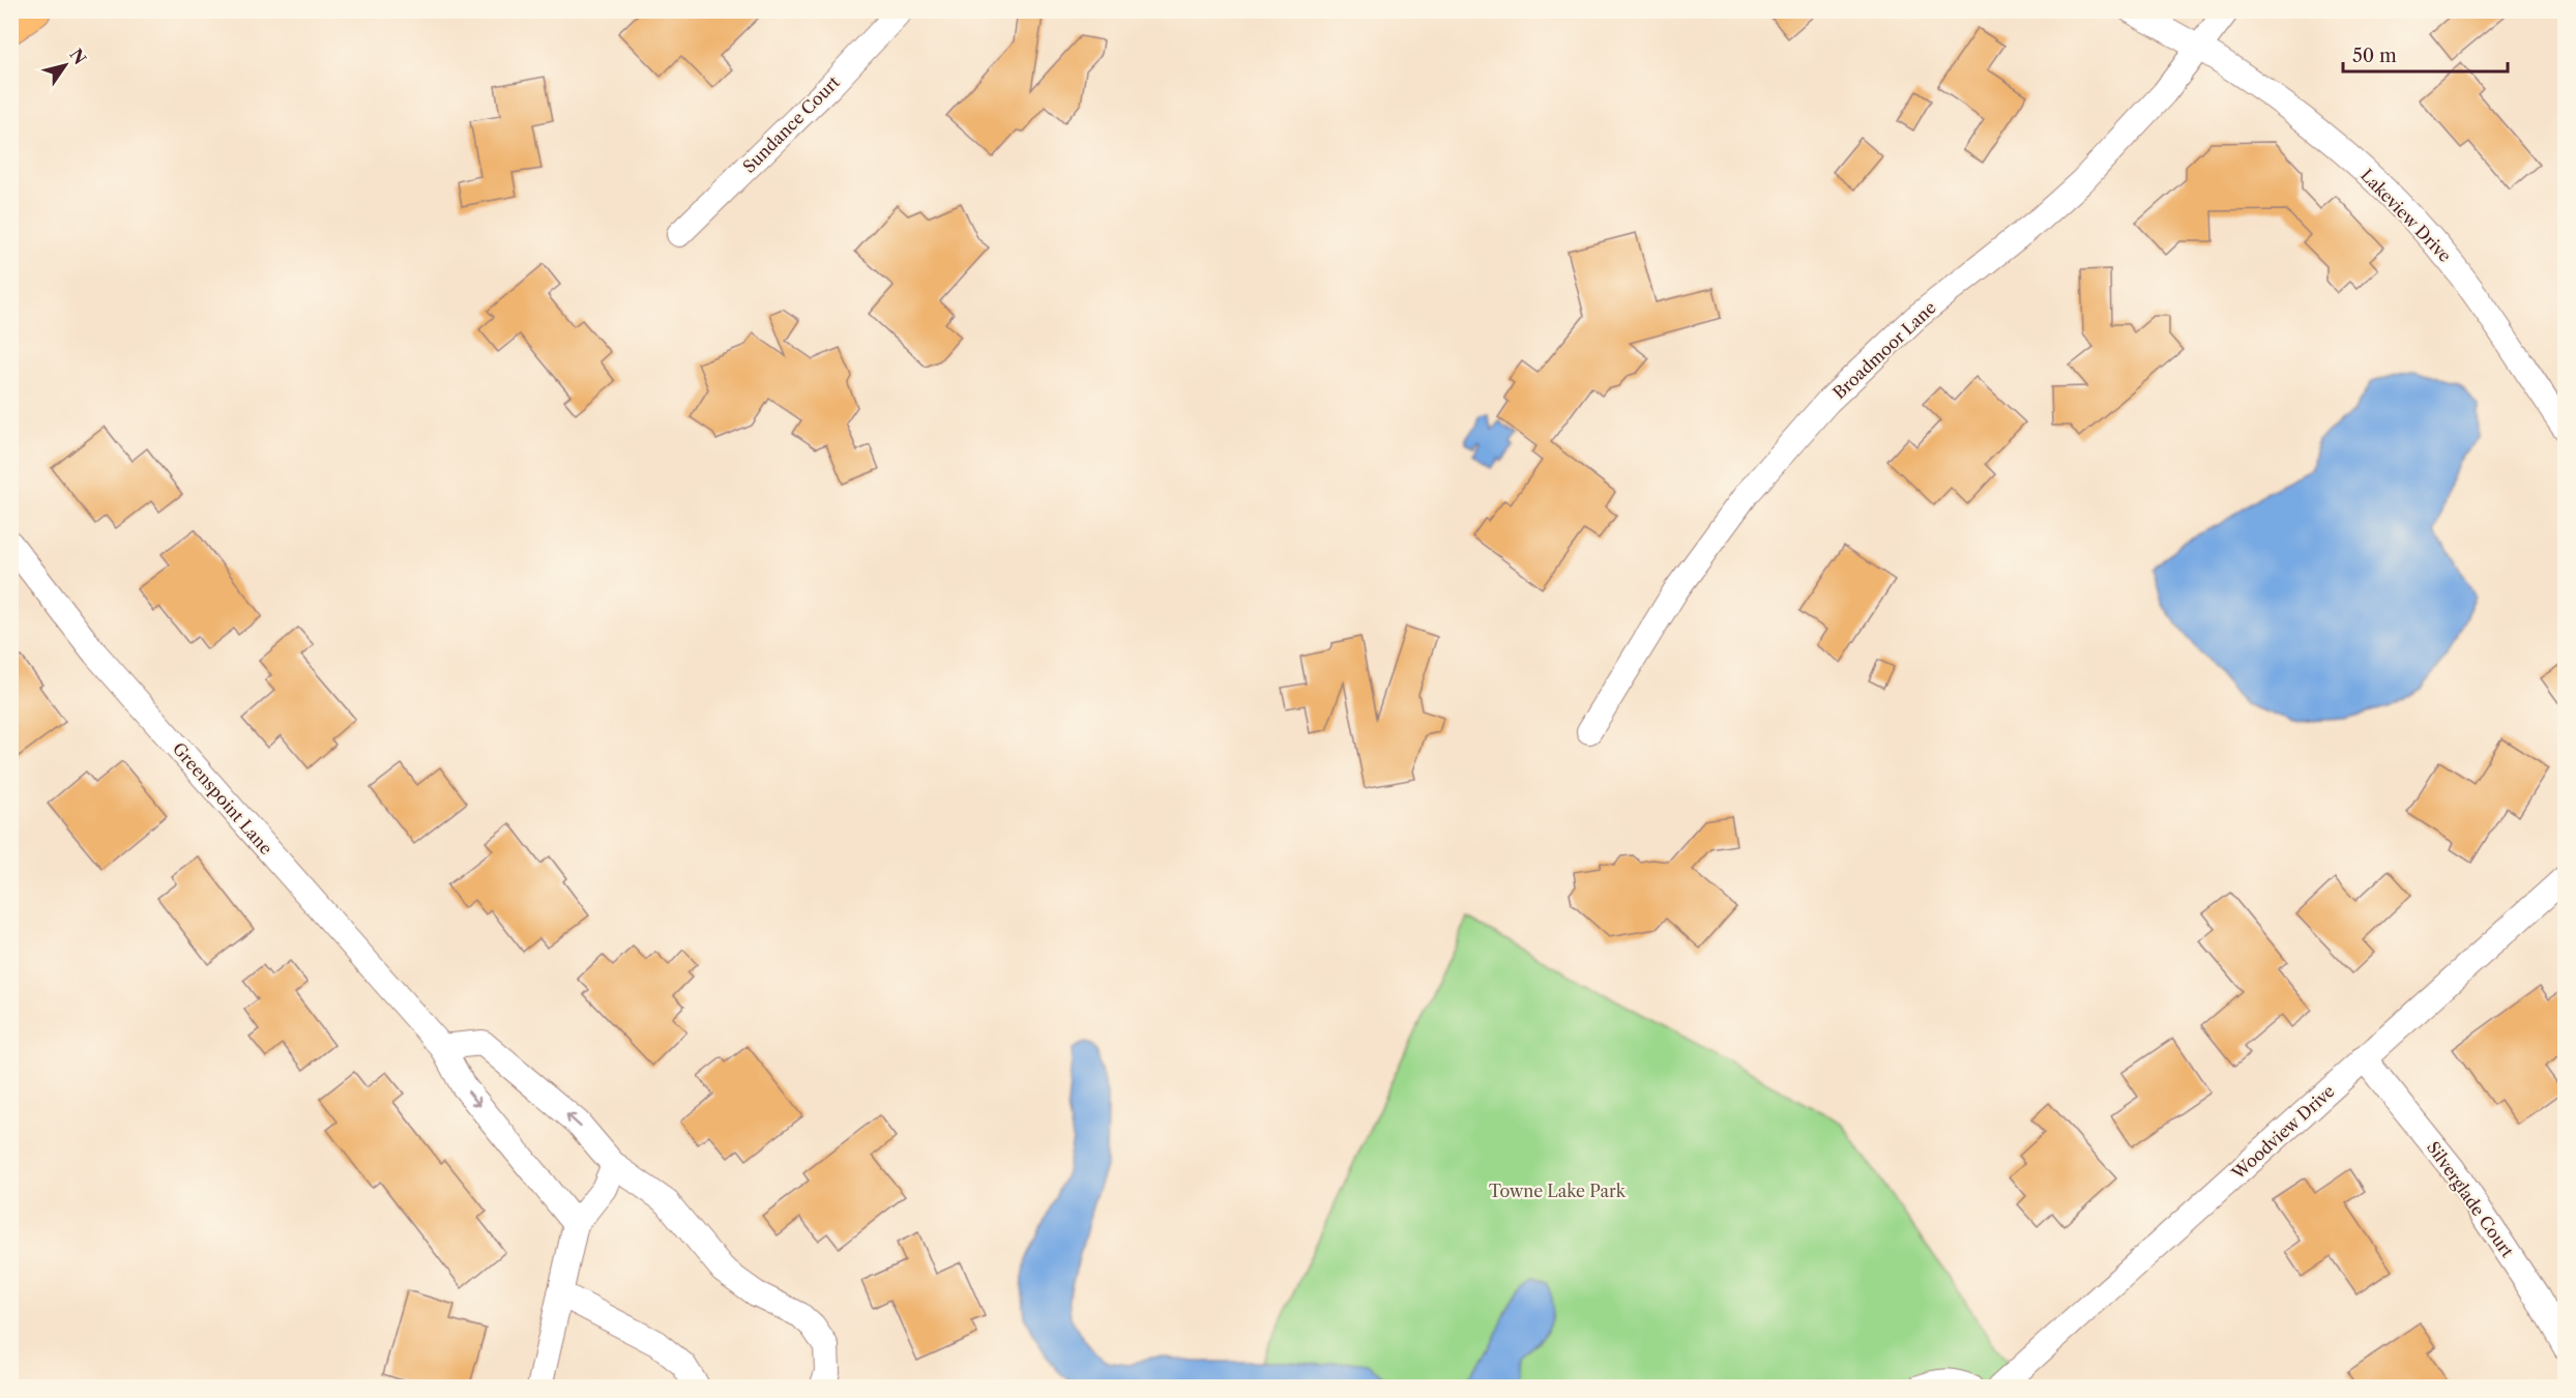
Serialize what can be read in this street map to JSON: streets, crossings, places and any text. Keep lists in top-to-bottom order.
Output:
{
  "streets": {
    "street": [
      "Sundance Court",
      "Lakeview Drive",
      "Broadmoor Lane",
      "Greenspoint Lane",
      "Woodview Drive",
      "Silverglade Court"
    ]
  },
  "crossings": [
    ["Lakeview Drive", "Broadmoor Lane"],
    ["Woodview Drive", "Silverglade Court"]
  ],
  "parks": ["Towne Lake Park"],
  "scale_bar": "50 m",
  "north": "top right"
}
